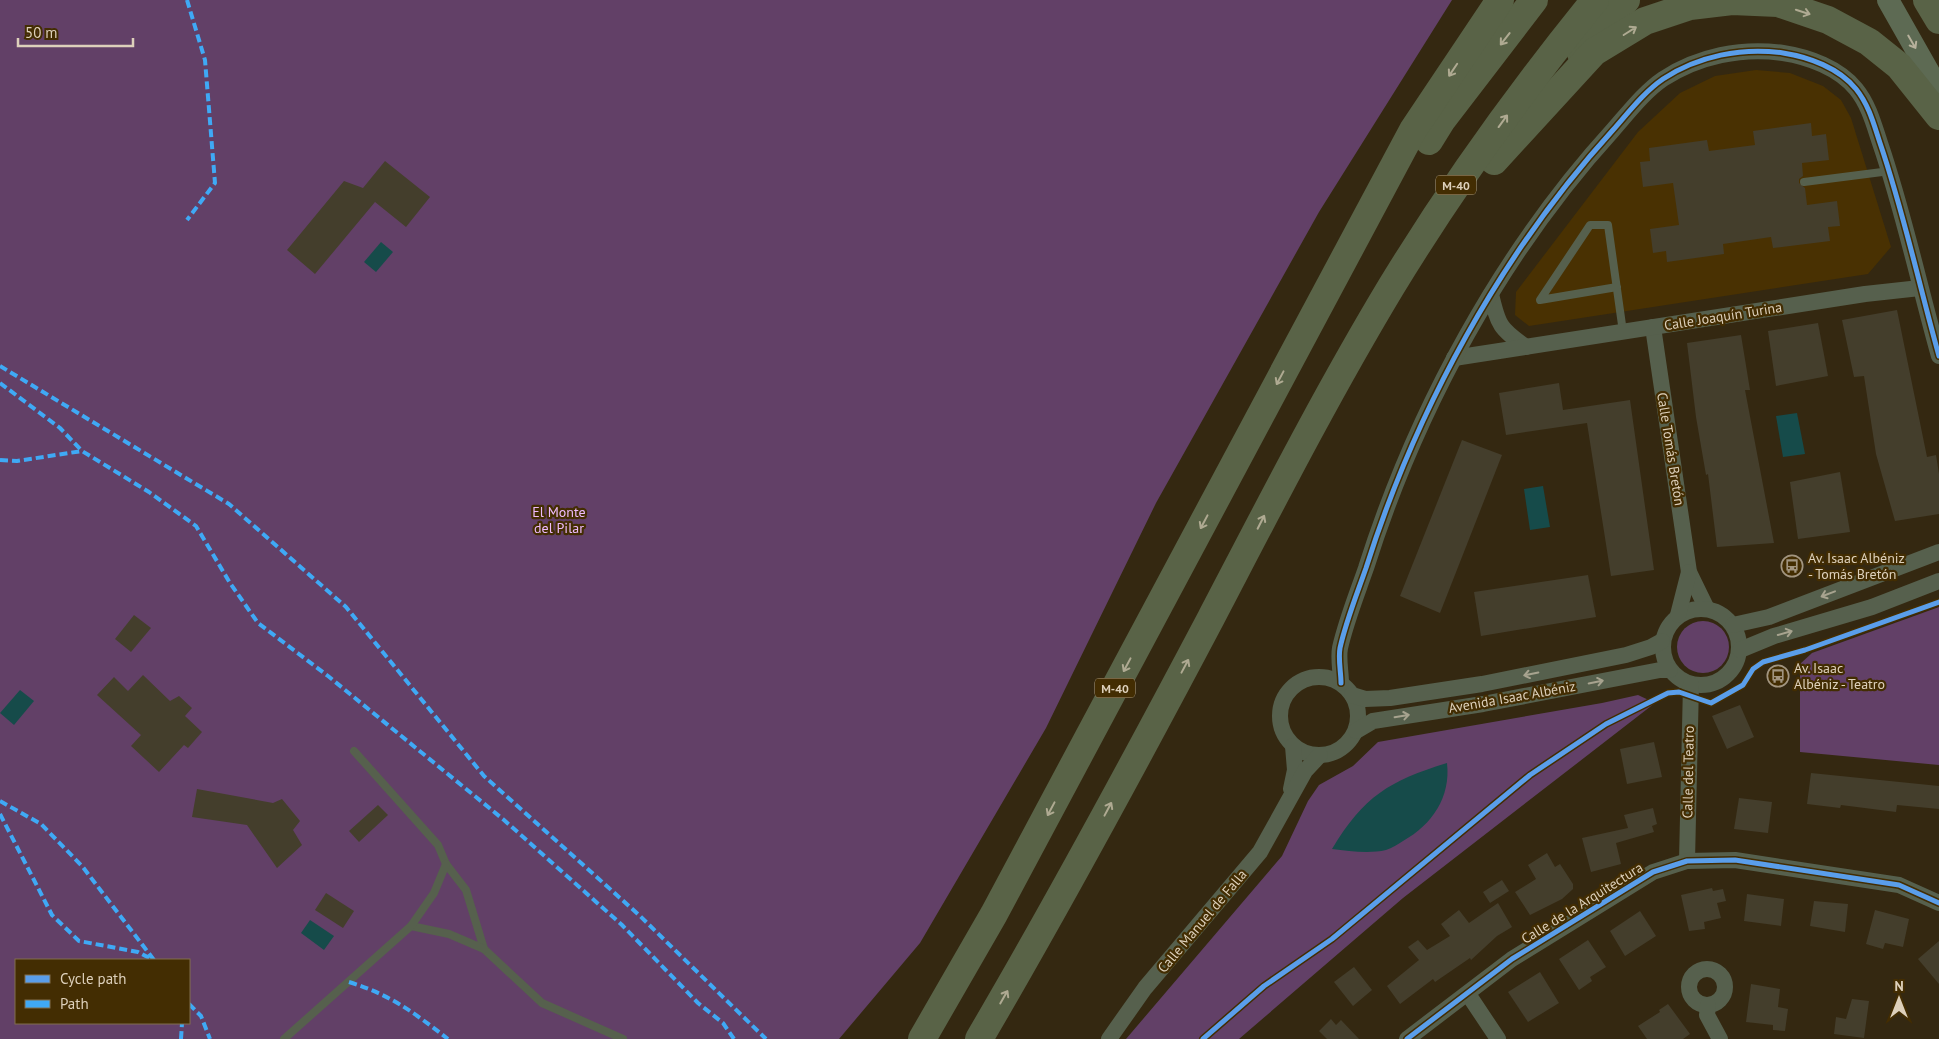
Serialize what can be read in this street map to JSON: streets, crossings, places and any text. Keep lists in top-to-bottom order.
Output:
{
  "streets": {
    "highway": ["M-40"],
    "street": [
      "Calle Joaquín Turina",
      "Calle Tomás Bretón",
      "Avenida Isaac Albéniz",
      "Calle del Teatro",
      "Calle de la Arquitectura",
      "Calle Manuel de Falla"
    ]
  },
  "crossings": [
    ["Calle Joaquín Turina", "Calle Tomás Bretón"],
    ["Calle Tomás Bretón", "Avenida Isaac Albéniz"],
    ["Calle Tomás Bretón", "Calle del Teatro"],
    ["Avenida Isaac Albéniz", "Calle del Teatro"],
    ["Avenida Isaac Albéniz", "Calle Manuel de Falla"],
    ["Calle del Teatro", "Calle de la Arquitectura"]
  ],
  "parks": ["El Monte del Pilar"],
  "places": {
    "bus stop": ["Av. Isaac Albéniz - Tomás Bretón", "Av. Isaac Albéniz - Teatro"]
  },
  "legend": ["Cycle path", "Path"],
  "scale_bar": "50 m",
  "north": "top"
}
